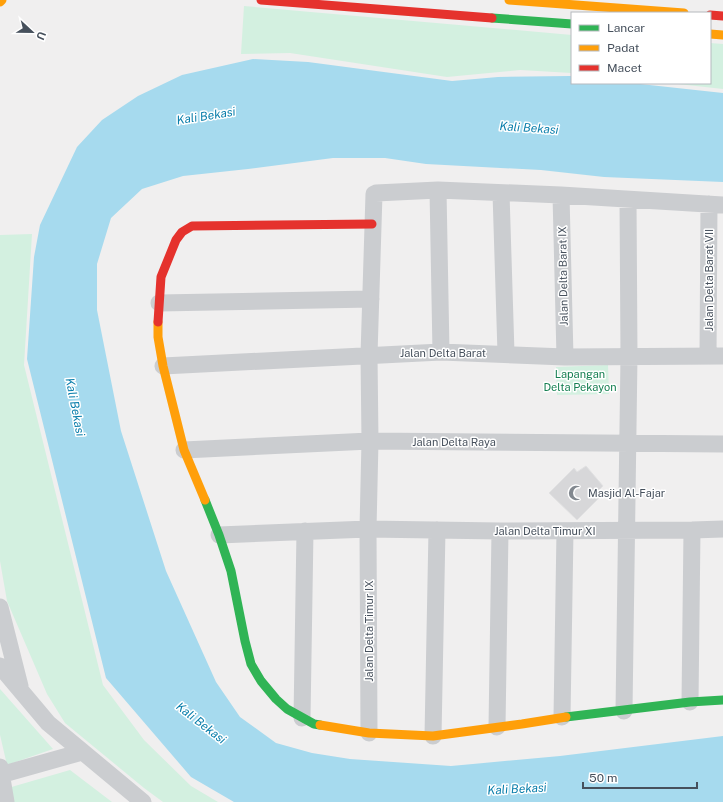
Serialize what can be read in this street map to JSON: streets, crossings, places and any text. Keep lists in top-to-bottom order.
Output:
{
  "streets": {
    "street": [
      "Jalan Delta Barat IX",
      "Jalan Delta Barat VII",
      "Jalan Delta Barat",
      "Jalan Delta Raya",
      "Jalan Delta Timur XI",
      "Jalan Delta Timur IX"
    ]
  },
  "crossings": [
    ["Jalan Delta Barat IX", "Jalan Delta Barat"],
    ["Jalan Delta Barat VII", "Jalan Delta Barat"],
    ["Jalan Delta Barat", "Jalan Delta Timur IX"],
    ["Jalan Delta Raya", "Jalan Delta Timur IX"],
    ["Jalan Delta Timur XI", "Jalan Delta Timur IX"]
  ],
  "water": ["Kali Bekasi"],
  "parks": ["Lapangan Delta Pekayon"],
  "places": {
    "mosque": ["Masjid Al-Fajar"]
  },
  "legend": ["Lancar", "Padat", "Macet"],
  "scale_bar": "50 m",
  "north": "right"
}
